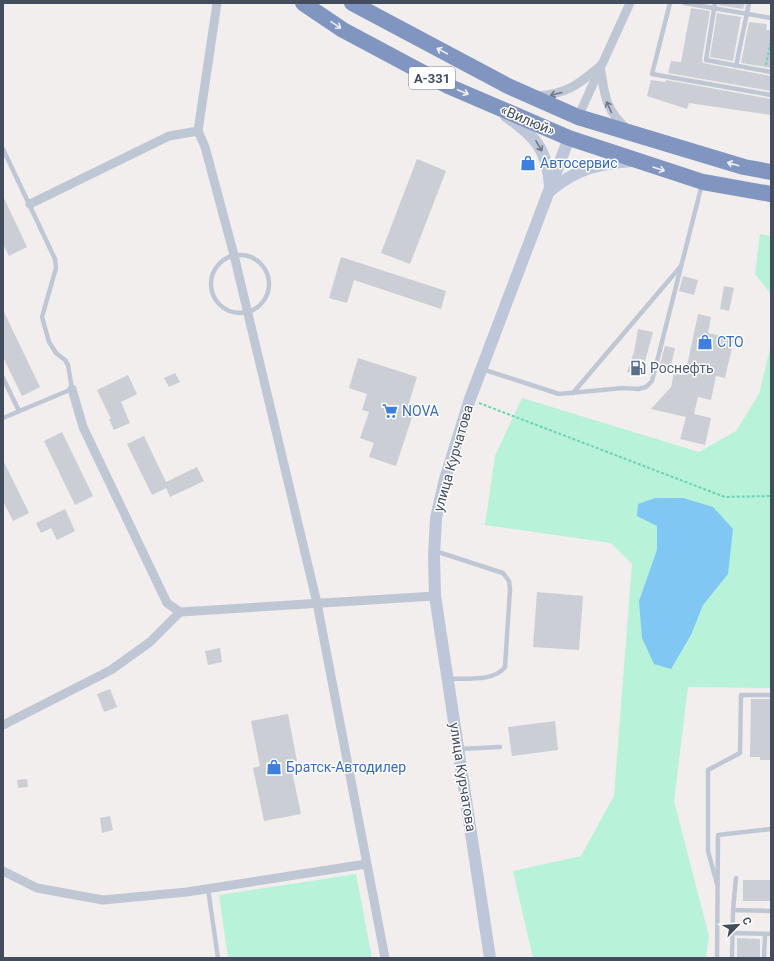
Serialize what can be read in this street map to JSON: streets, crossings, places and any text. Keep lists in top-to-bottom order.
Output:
{
  "streets": {
    "highway": ["А-331", "«Вилюй»", "улица Курчатова"]
  },
  "crossings": [
    ["«Вилюй»", "улица Курчатова"]
  ],
  "places": {
    "shop": ["Автосервис", "СТО", "Братск-Автодилер"],
    "fuel station": ["Роснефть"],
    "supermarket": ["NOVA"]
  },
  "north": "top right"
}
